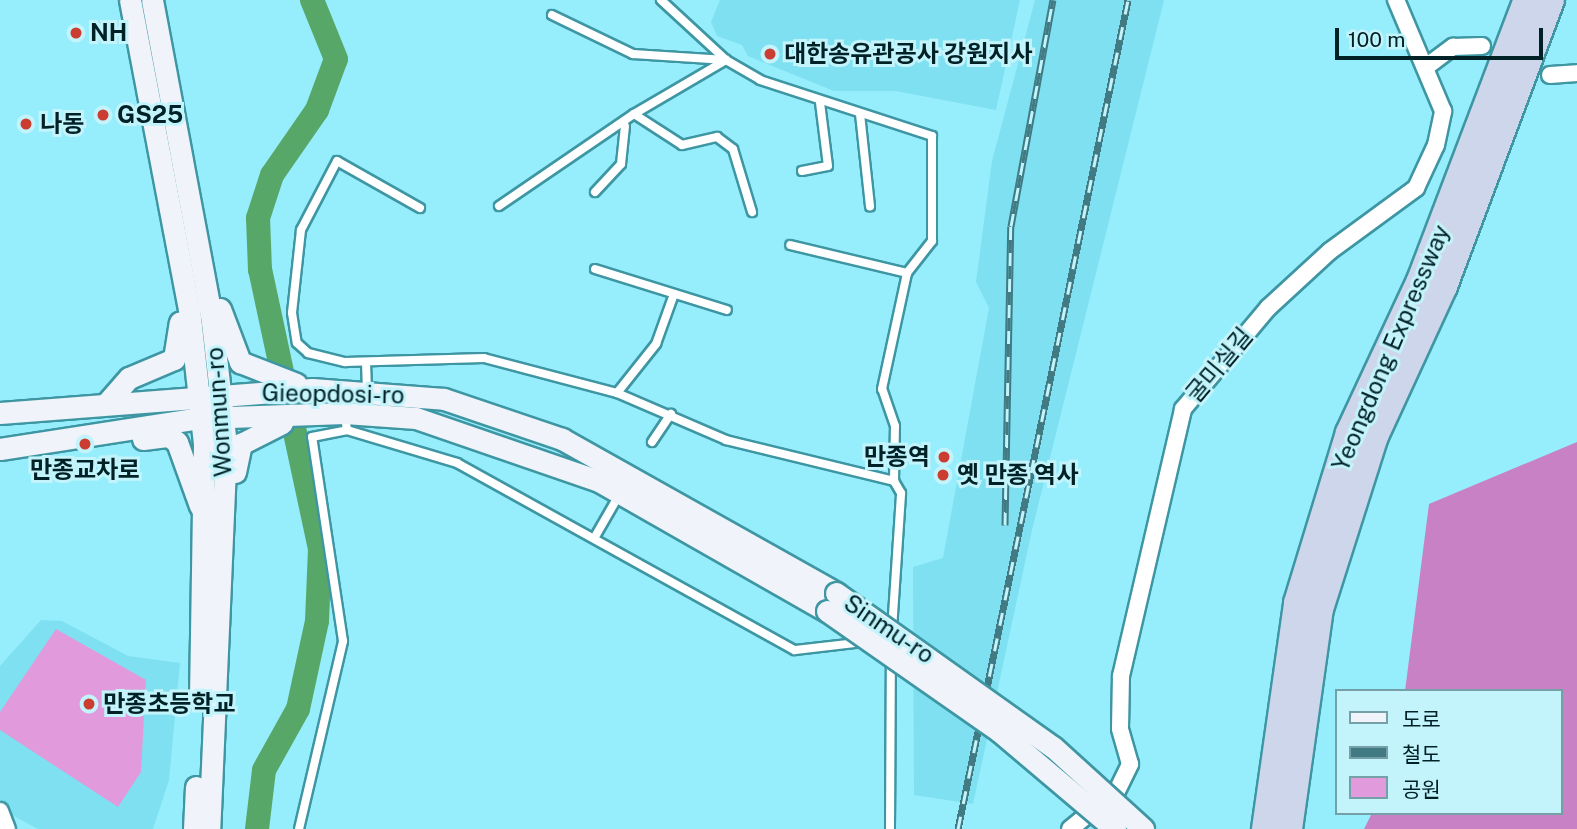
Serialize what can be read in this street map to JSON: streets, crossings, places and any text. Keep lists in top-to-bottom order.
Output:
{
  "streets": {
    "highway": ["Yeongdong Expressway"],
    "main road": ["Gieopdosi-ro", "Wonmun-ro", "Sinmu-ro"],
    "street": ["굴미실길"]
  },
  "crossings": [
    ["Gieopdosi-ro", "Wonmun-ro"],
    ["Gieopdosi-ro", "Sinmu-ro"]
  ],
  "places": [
    "NH",
    "대한송유관공사 강원지사",
    "GS25",
    "나동",
    "만종교차로",
    "만종역",
    "옛 만종 역사",
    "만종초등학교"
  ],
  "legend": ["도로", "철도", "공원"],
  "scale_bar": "100 m"
}
